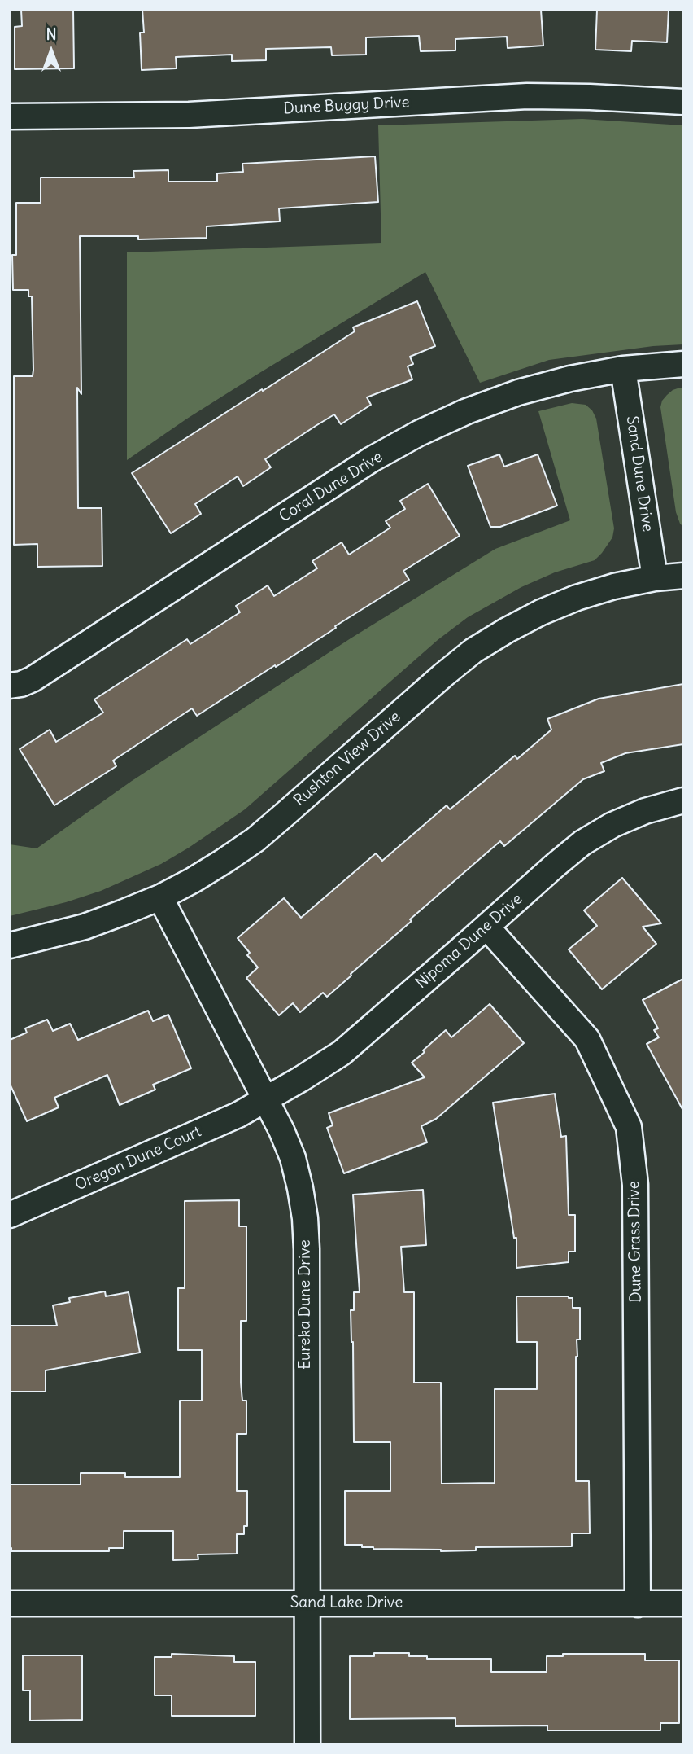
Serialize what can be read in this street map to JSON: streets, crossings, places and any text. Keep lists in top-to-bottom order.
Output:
{
  "streets": {
    "street": [
      "Dune Buggy Drive",
      "Sand Dune Drive",
      "Coral Dune Drive",
      "Rushton View Drive",
      "Nipoma Dune Drive",
      "Oregon Dune Court",
      "Dune Grass Drive",
      "Eureka Dune Drive",
      "Sand Lake Drive"
    ]
  },
  "crossings": [
    ["Sand Dune Drive", "Coral Dune Drive"],
    ["Sand Dune Drive", "Rushton View Drive"],
    ["Rushton View Drive", "Eureka Dune Drive"],
    ["Nipoma Dune Drive", "Oregon Dune Court"],
    ["Nipoma Dune Drive", "Dune Grass Drive"],
    ["Nipoma Dune Drive", "Eureka Dune Drive"],
    ["Oregon Dune Court", "Eureka Dune Drive"],
    ["Dune Grass Drive", "Sand Lake Drive"],
    ["Eureka Dune Drive", "Sand Lake Drive"]
  ],
  "north": "top"
}
